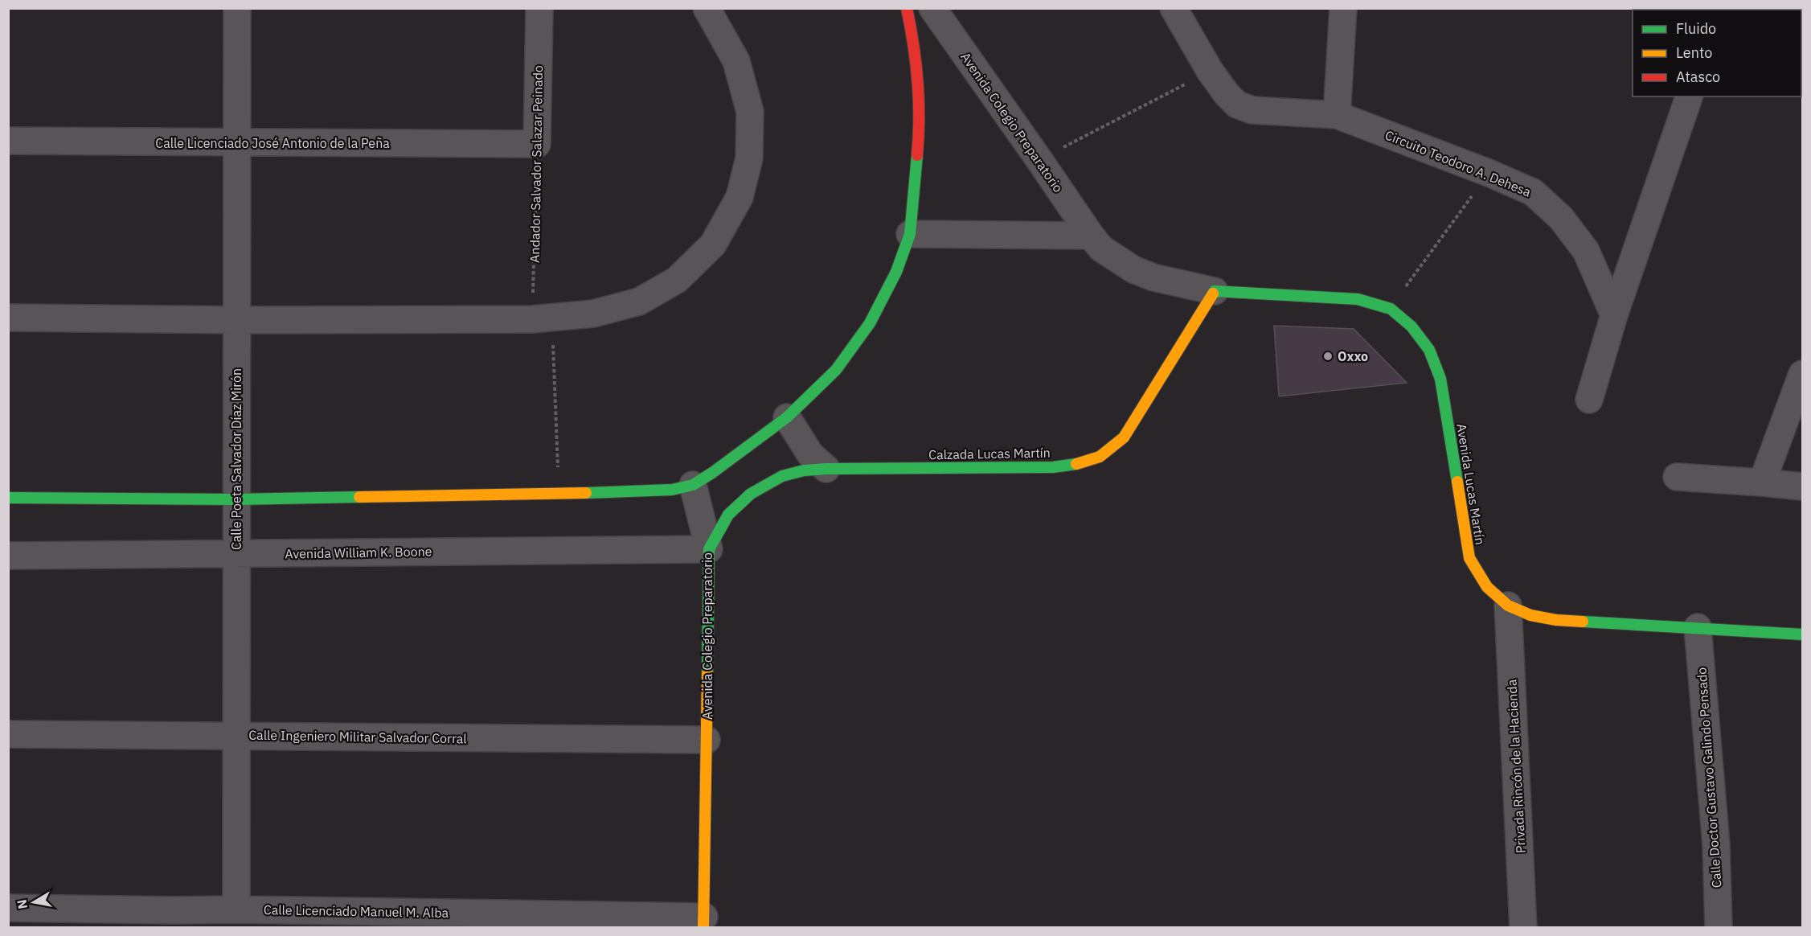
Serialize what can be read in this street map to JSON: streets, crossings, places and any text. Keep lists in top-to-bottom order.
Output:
{
  "streets": {
    "street": [
      "Avenida Colegio Preparatorio",
      "Calle Licenciado José Antonio de la Peña",
      "Circuito Teodoro A. Dehesa",
      "Andador Salvador Salazar Peinado",
      "Calzada Lucas Martín",
      "Calle Poeta Salvador Díaz Mirón",
      "Avenida Lucas Martín",
      "Avenida William K. Boone",
      "Calle Ingeniero Militar Salvador Corral",
      "Privada Rincón de la Hacienda",
      "Calle Doctor Gustavo Galindo Pensado",
      "Calle Licenciado Manuel M. Alba"
    ]
  },
  "crossings": [
    ["Avenida Colegio Preparatorio", "Calzada Lucas Martín"],
    ["Avenida Colegio Preparatorio", "Avenida Lucas Martín"],
    ["Avenida Colegio Preparatorio", "Avenida William K. Boone"],
    ["Avenida Colegio Preparatorio", "Calle Ingeniero Militar Salvador Corral"],
    ["Avenida Colegio Preparatorio", "Calle Licenciado Manuel M. Alba"],
    ["Calle Licenciado José Antonio de la Peña", "Andador Salvador Salazar Peinado"],
    ["Calle Licenciado José Antonio de la Peña", "Calle Poeta Salvador Díaz Mirón"],
    ["Calzada Lucas Martín", "Avenida Lucas Martín"],
    ["Calzada Lucas Martín", "Avenida William K. Boone"],
    ["Calle Poeta Salvador Díaz Mirón", "Avenida William K. Boone"],
    ["Calle Poeta Salvador Díaz Mirón", "Calle Ingeniero Militar Salvador Corral"],
    ["Calle Poeta Salvador Díaz Mirón", "Calle Licenciado Manuel M. Alba"],
    ["Avenida Lucas Martín", "Privada Rincón de la Hacienda"],
    ["Avenida Lucas Martín", "Calle Doctor Gustavo Galindo Pensado"]
  ],
  "places": ["Oxxo"],
  "legend": ["Fluido", "Lento", "Atasco"],
  "north": "left"
}
